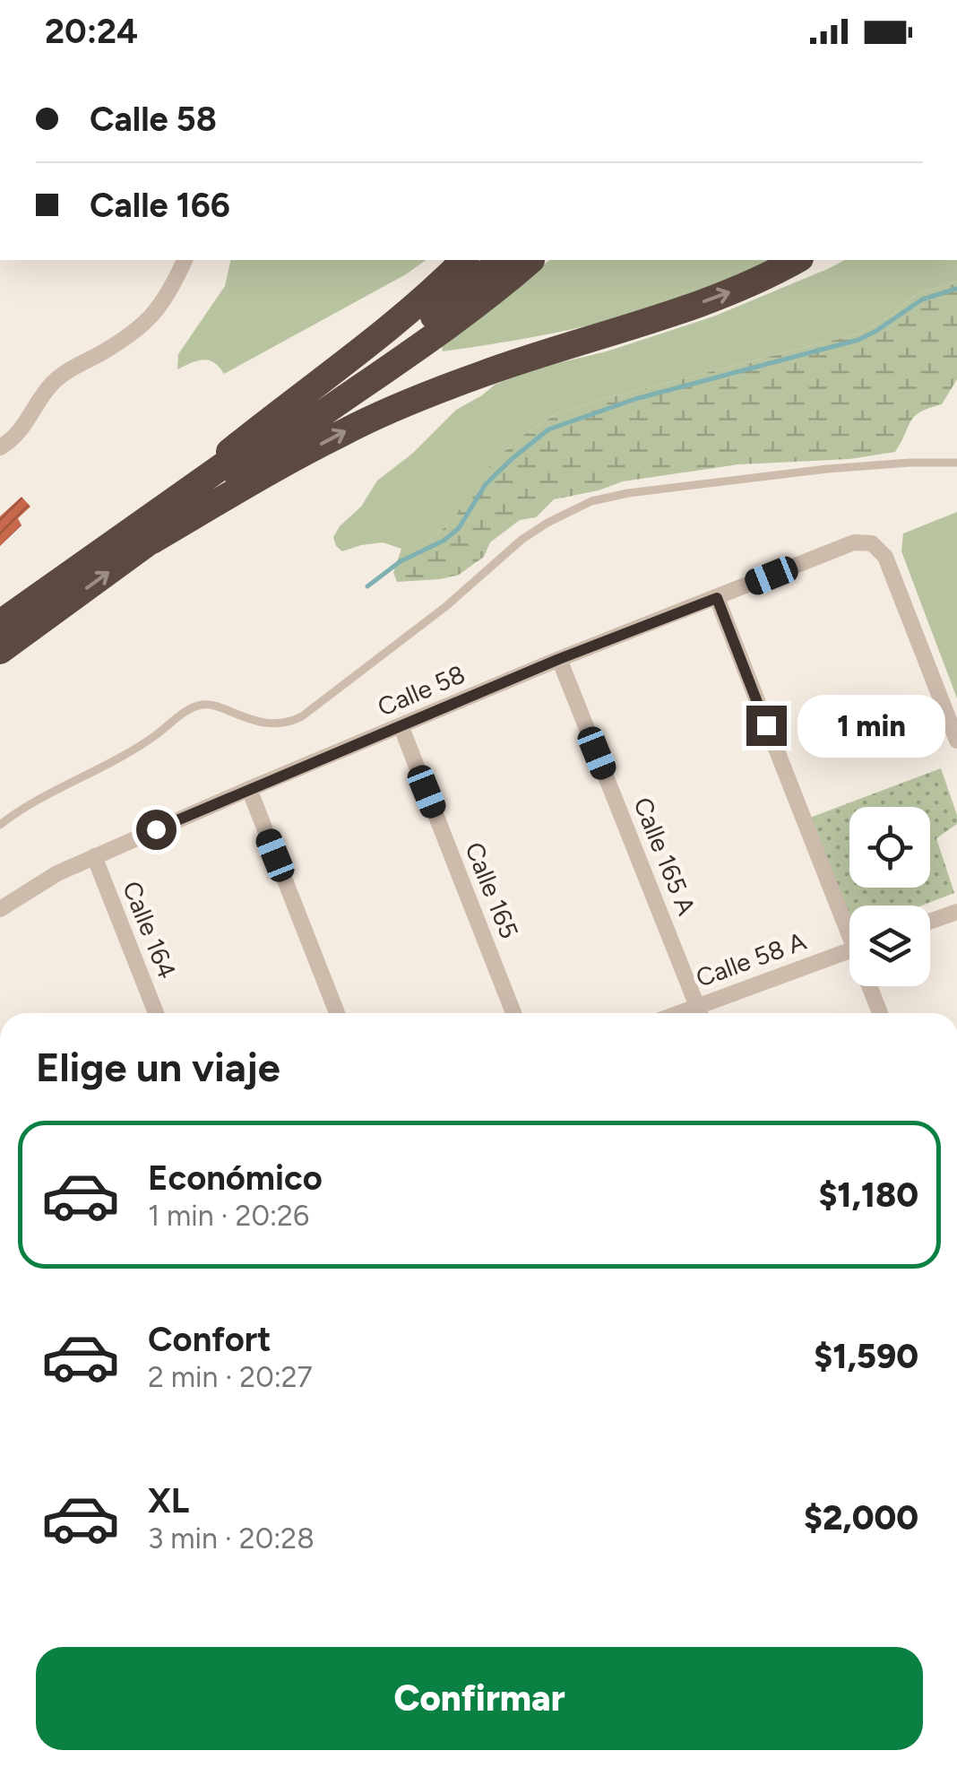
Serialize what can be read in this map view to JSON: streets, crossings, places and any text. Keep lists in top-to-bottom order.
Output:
{
  "streets": {
    "street": [
      "Calle 58",
      "Calle 165 A",
      "Calle 165",
      "Calle 164",
      "Calle 58 A"
    ]
  },
  "crossings": [
    ["Calle 58", "Calle 165 A"],
    ["Calle 58", "Calle 165"],
    ["Calle 58", "Calle 164"],
    ["Calle 165 A", "Calle 58 A"]
  ],
  "page": {
    "status": "20:24",
    "banner": ["Calle 58", "Calle 166"],
    "bubble": "1 min",
    "heading": "Elige un viaje",
    "list": [
      {
        "name": "Económico",
        "note": "1 min · 20:26",
        "value": "$1,180"
      },
      {
        "name": "Confort",
        "note": "2 min · 20:27",
        "value": "$1,590"
      },
      {
        "name": "XL",
        "note": "3 min · 20:28",
        "value": "$2,000"
      }
    ],
    "buttons": "Confirmar"
  }
}
